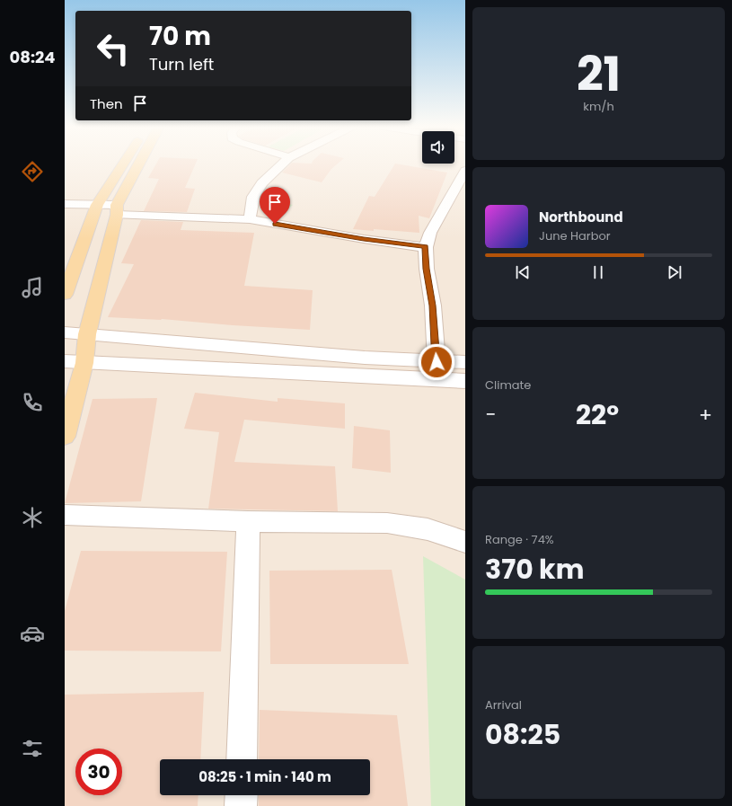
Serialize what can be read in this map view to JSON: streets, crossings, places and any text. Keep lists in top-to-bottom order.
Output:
{
  "page": {
    "tabs": "08:24",
    "tile": [
      ["21", "km/h"],
      "Climate",
      ["Range · 74%", "370 km"],
      ["Arrival", "08:25"]
    ],
    "turn": ["70 m", "Turn left"],
    "then": "Then",
    "song": ["Northbound", "June Harbor"],
    "heat": ["−", "22°", "+"],
    "limit": "30",
    "trip": "08:25 · 1 min · 140 m"
  }
}
